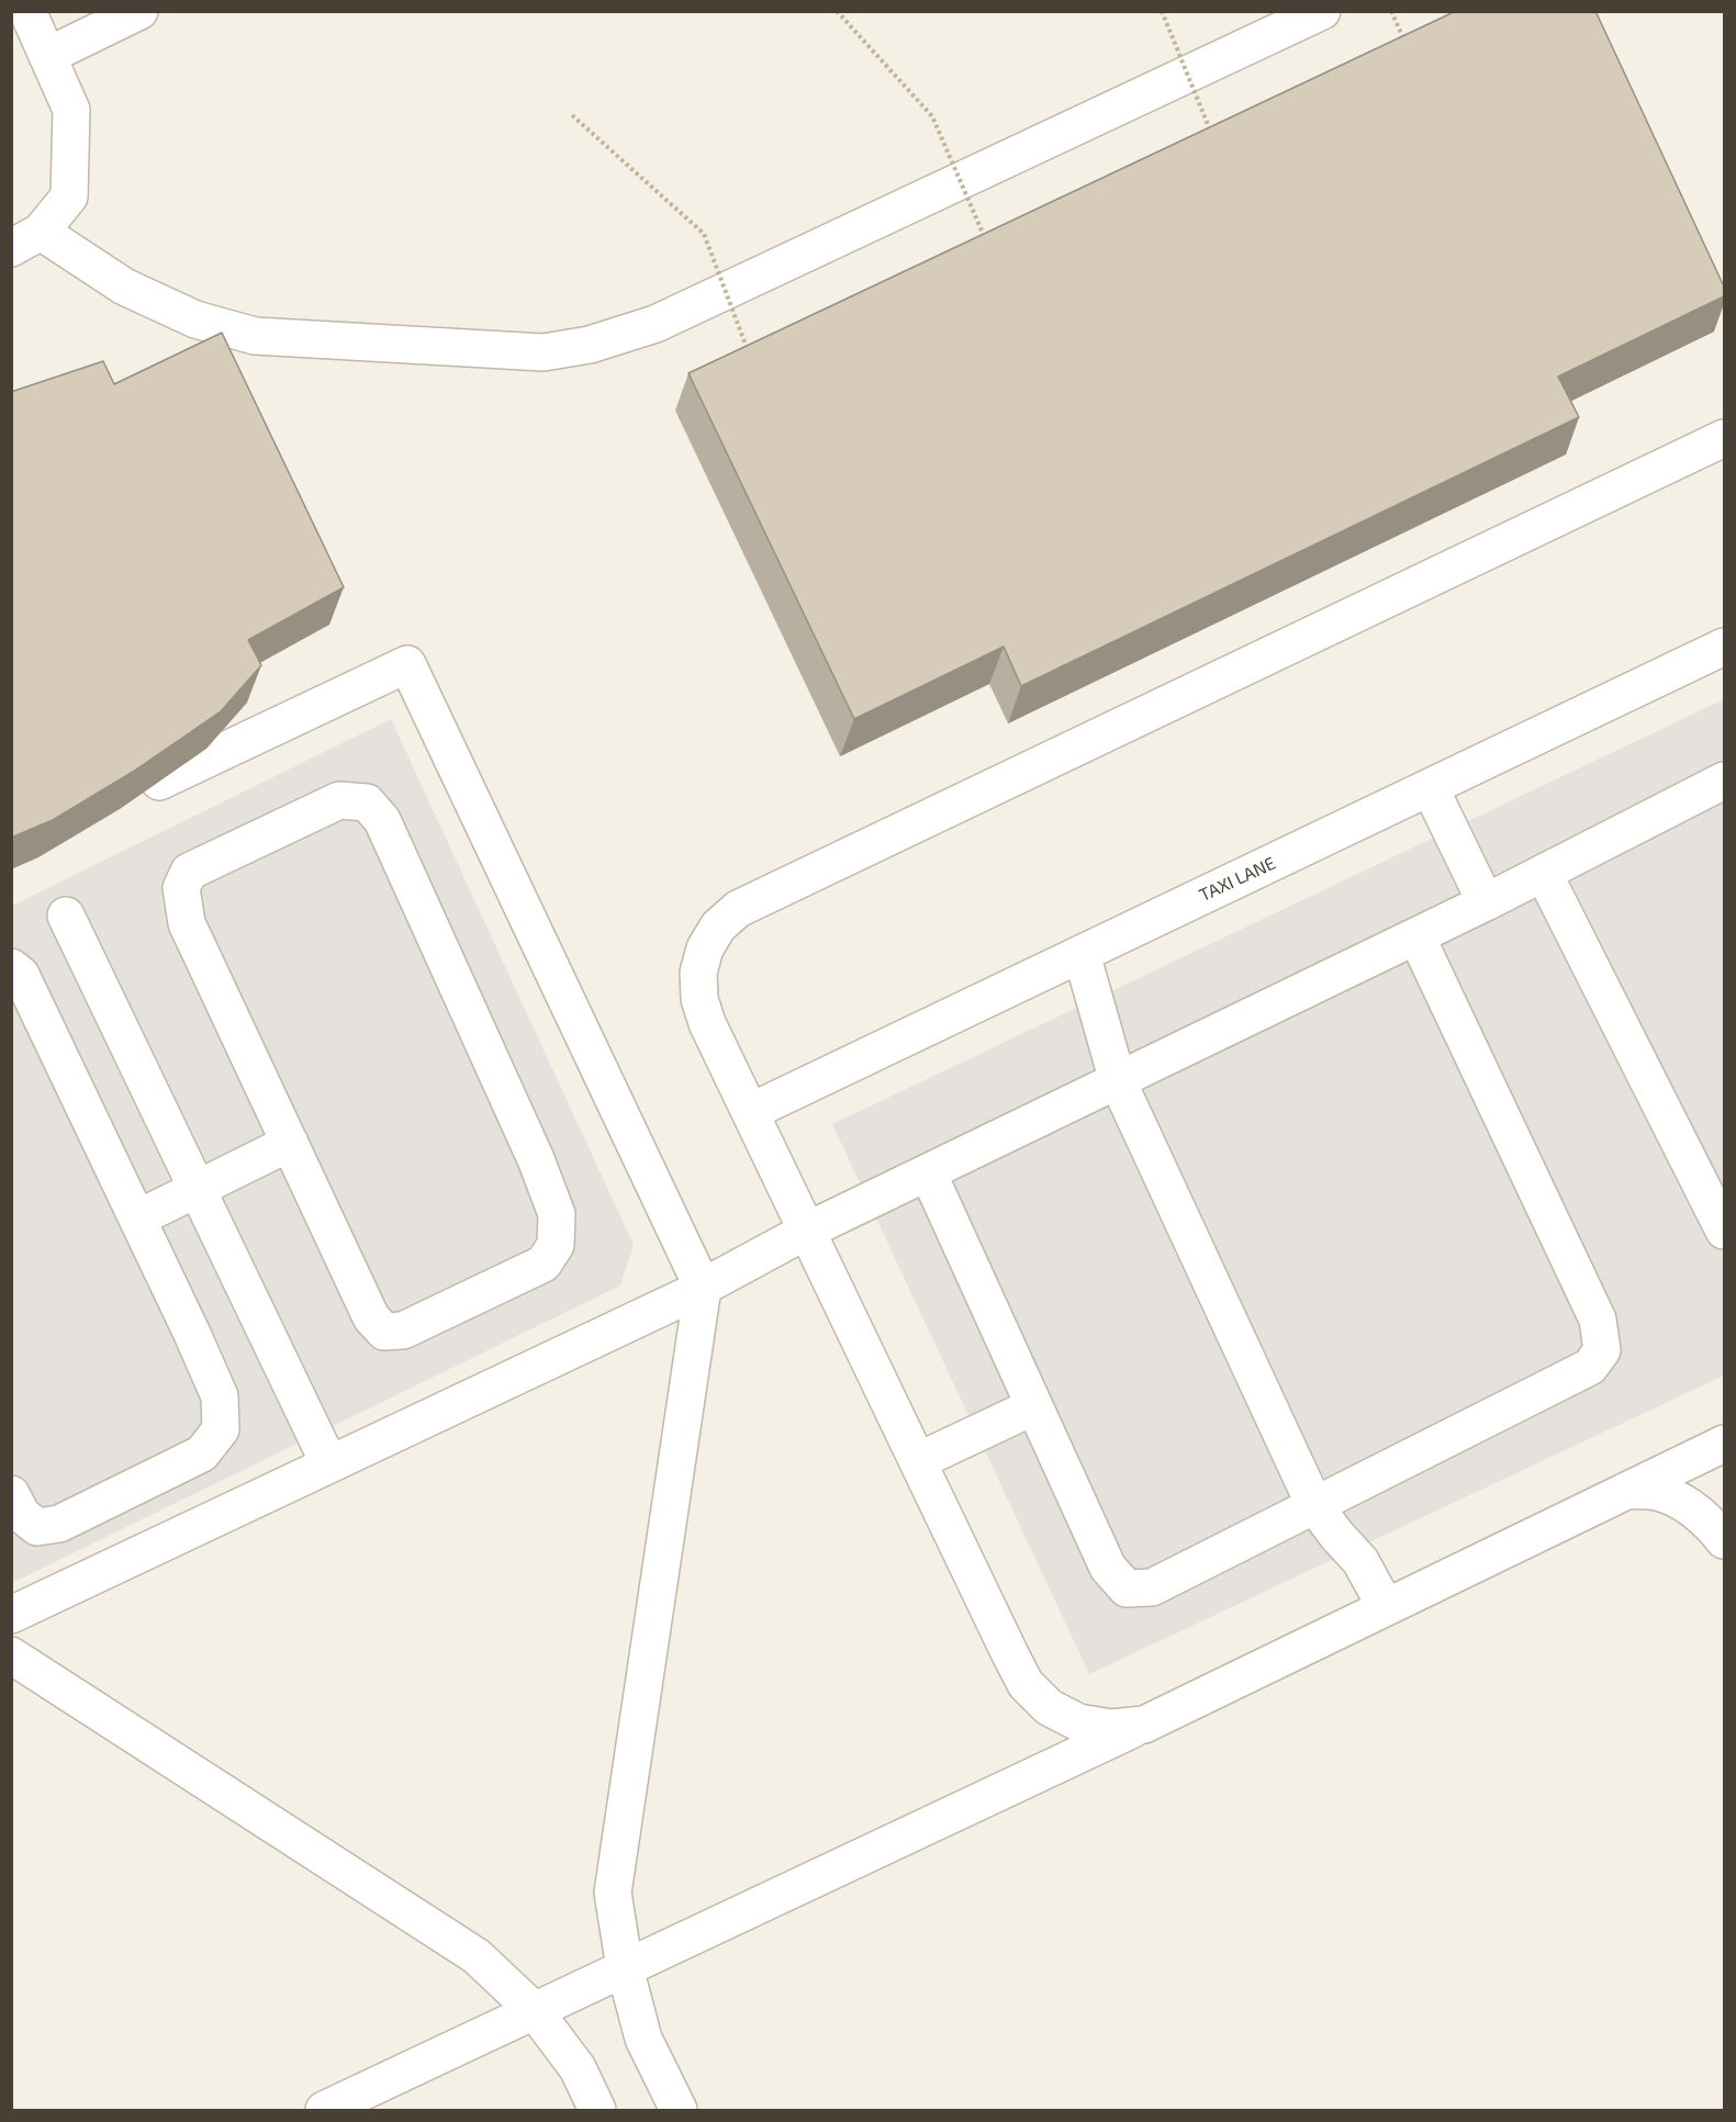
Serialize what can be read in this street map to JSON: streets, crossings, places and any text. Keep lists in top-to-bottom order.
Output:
{
  "streets": {
    "street": ["TAXI LANE"]
  }
}
